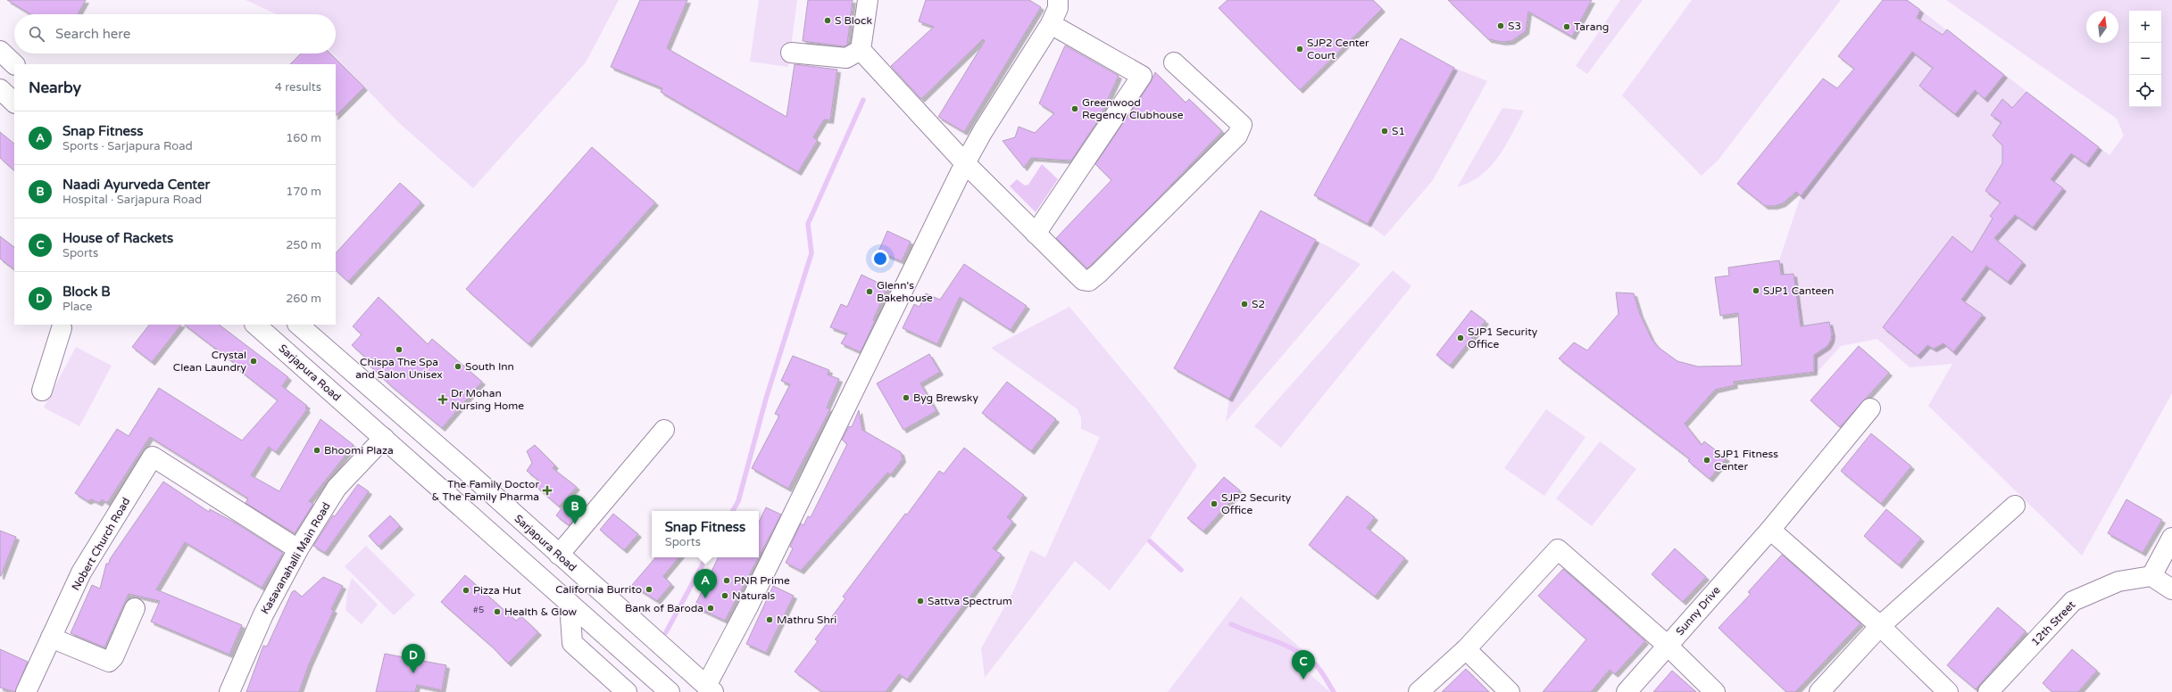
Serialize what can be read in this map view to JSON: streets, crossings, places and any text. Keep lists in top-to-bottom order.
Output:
{
  "streets": {
    "street": [
      "Sarjapura Road",
      "Nobert Church Road",
      "Kasavanahalli Main Road",
      "Sunny Drive",
      "12th Street"
    ]
  },
  "crossings": [
    ["Sarjapura Road", "Kasavanahalli Main Road"],
    ["Nobert Church Road", "Kasavanahalli Main Road"]
  ],
  "places": {
    "other": [
      "S Block",
      "S3",
      "Tarang",
      "SJP2 Center Court",
      "Greenwood Regency Clubhouse",
      "S1",
      "SJP1 Canteen",
      "Glenn's Bakehouse",
      "S2",
      "SJP1 Security Office",
      "Chispa The Spa and Salon Unisex",
      "Crystal Clean Laundry",
      "South Inn",
      "Byg Brewsky",
      "Bhoomi Plaza",
      "SJP1 Fitness Center",
      "SJP2 Security Office",
      "PNR Prime",
      "California Burrito",
      "Pizza Hut",
      "Naturals",
      "Sattva Spectrum",
      "Bank of Baroda",
      "Health & Glow",
      "Mathru Shri"
    ],
    "health": ["Dr Mohan Nursing Home", "The Family Doctor & The Family Pharma"]
  },
  "house_numbers": ["#5"],
  "north": "top",
  "page": {
    "map_buttons": ["+", "−"],
    "search": "Search here",
    "heading": ["Nearby", "4 results"],
    "list": [
      {
        "mark": "A",
        "name": "Snap Fitness",
        "note": "Sports · Sarjapura Road",
        "value": "160 m"
      },
      {
        "mark": "B",
        "name": "Naadi Ayurveda Center",
        "note": "Hospital · Sarjapura Road",
        "value": "170 m"
      },
      {
        "mark": "C",
        "name": "House of Rackets",
        "note": "Sports",
        "value": "250 m"
      },
      {
        "mark": "D",
        "name": "Block B",
        "note": "Place",
        "value": "260 m"
      }
    ],
    "pins": [
      "B",
      "A",
      "D",
      "C"
    ],
    "popup": ["Snap Fitness", "Sports"]
  }
}
